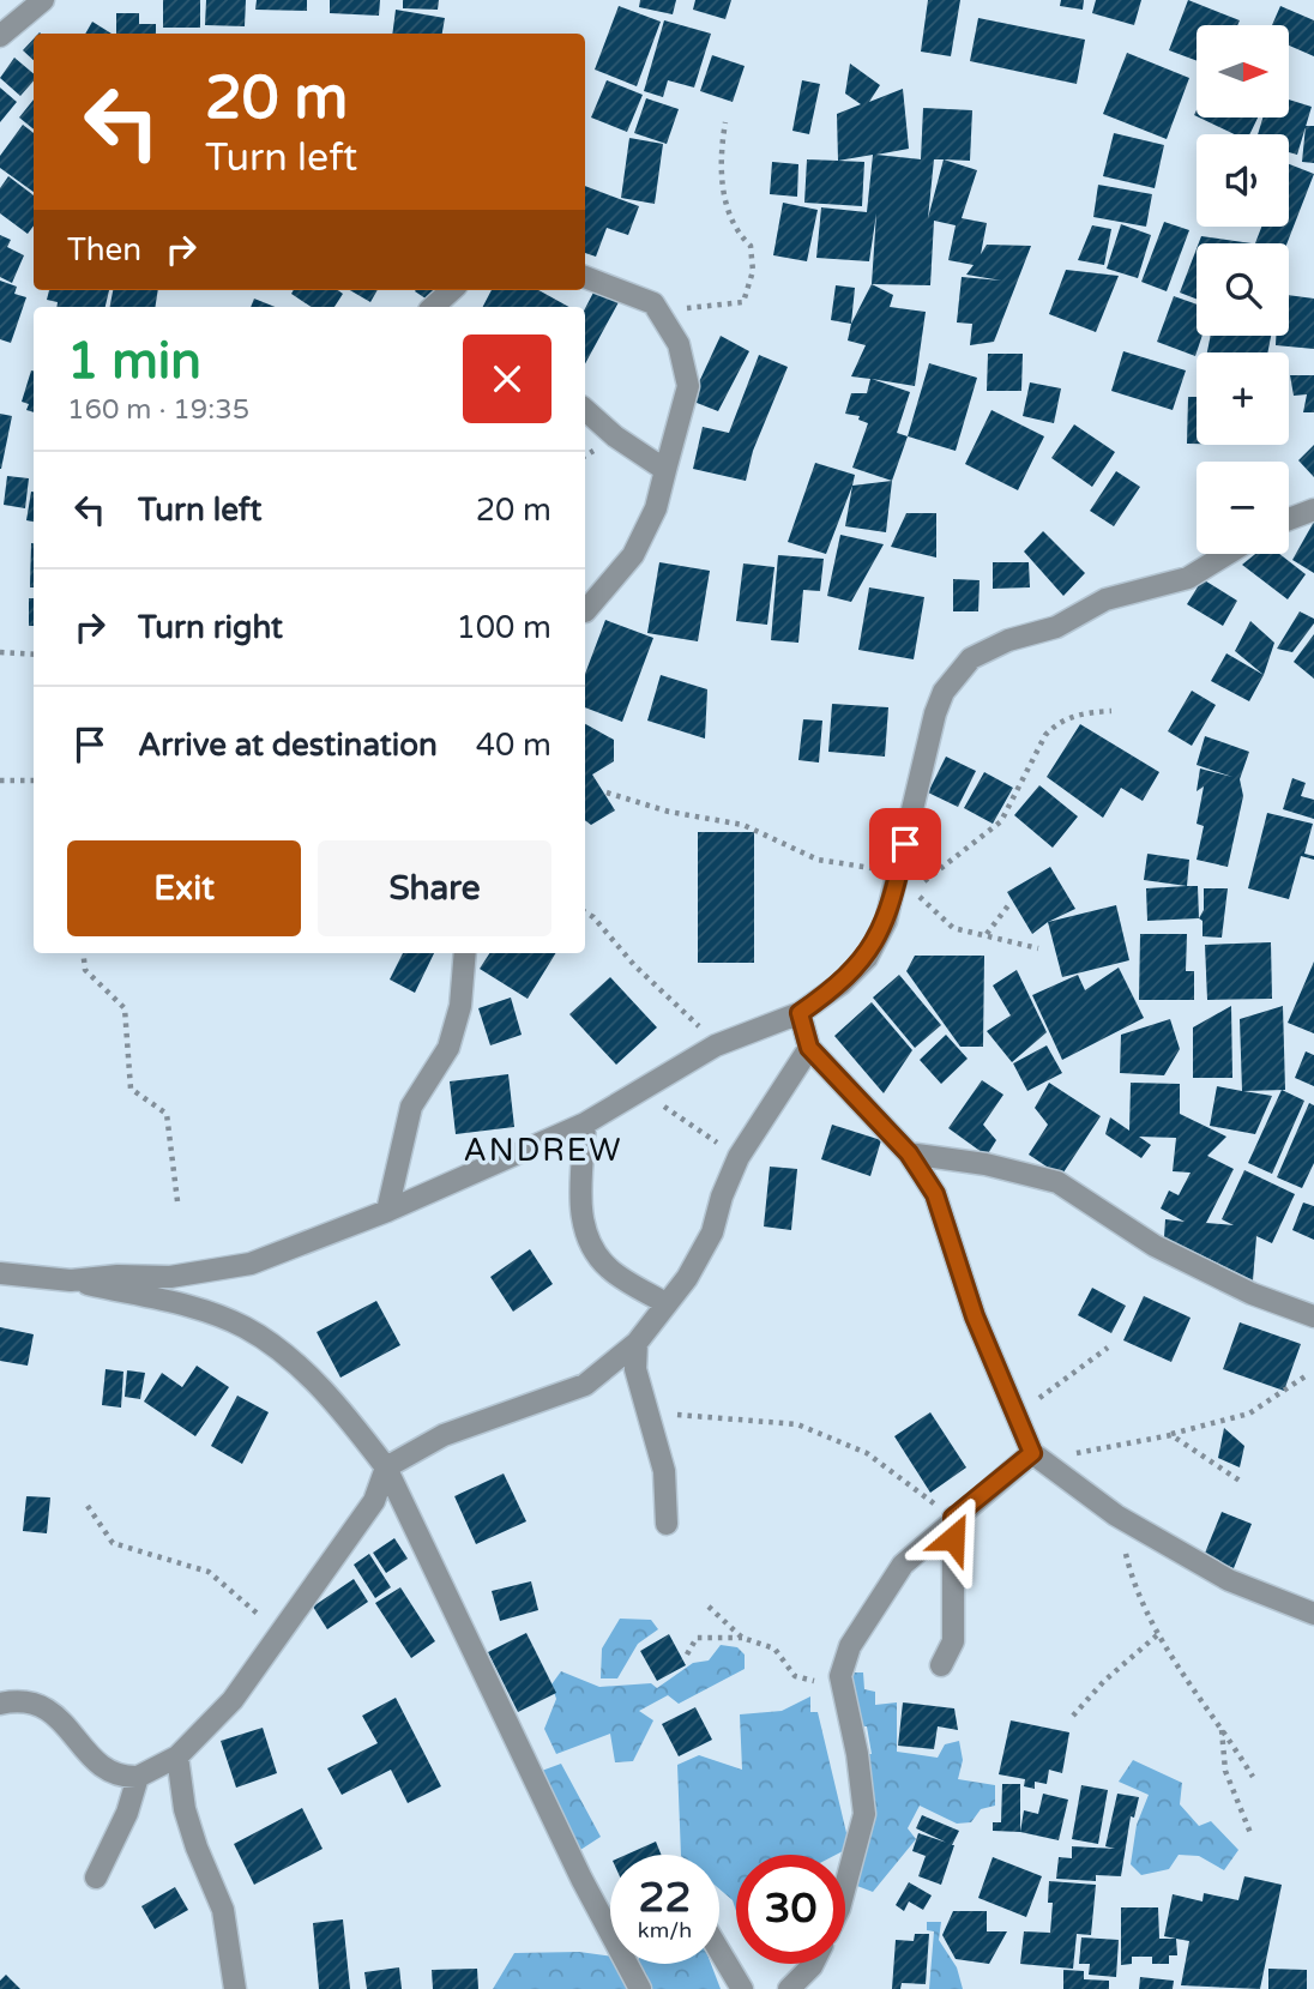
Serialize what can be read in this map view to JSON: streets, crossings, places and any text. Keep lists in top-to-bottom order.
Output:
{
  "districts": ["ANDREW"],
  "north": "right",
  "page": {
    "map_buttons": ["+", "−"],
    "turn": ["20 m", "Turn left"],
    "then": "Then",
    "heading": ["1 min", "160 m · 19:35"],
    "list": [
      {
        "name": "Turn left",
        "value": "20 m"
      },
      {
        "name": "Turn right",
        "value": "100 m"
      },
      {
        "name": "Arrive at destination",
        "value": "40 m"
      }
    ],
    "buttons": ["Exit", "Share"],
    "speed": "22 km/h",
    "limit": "30"
  }
}
